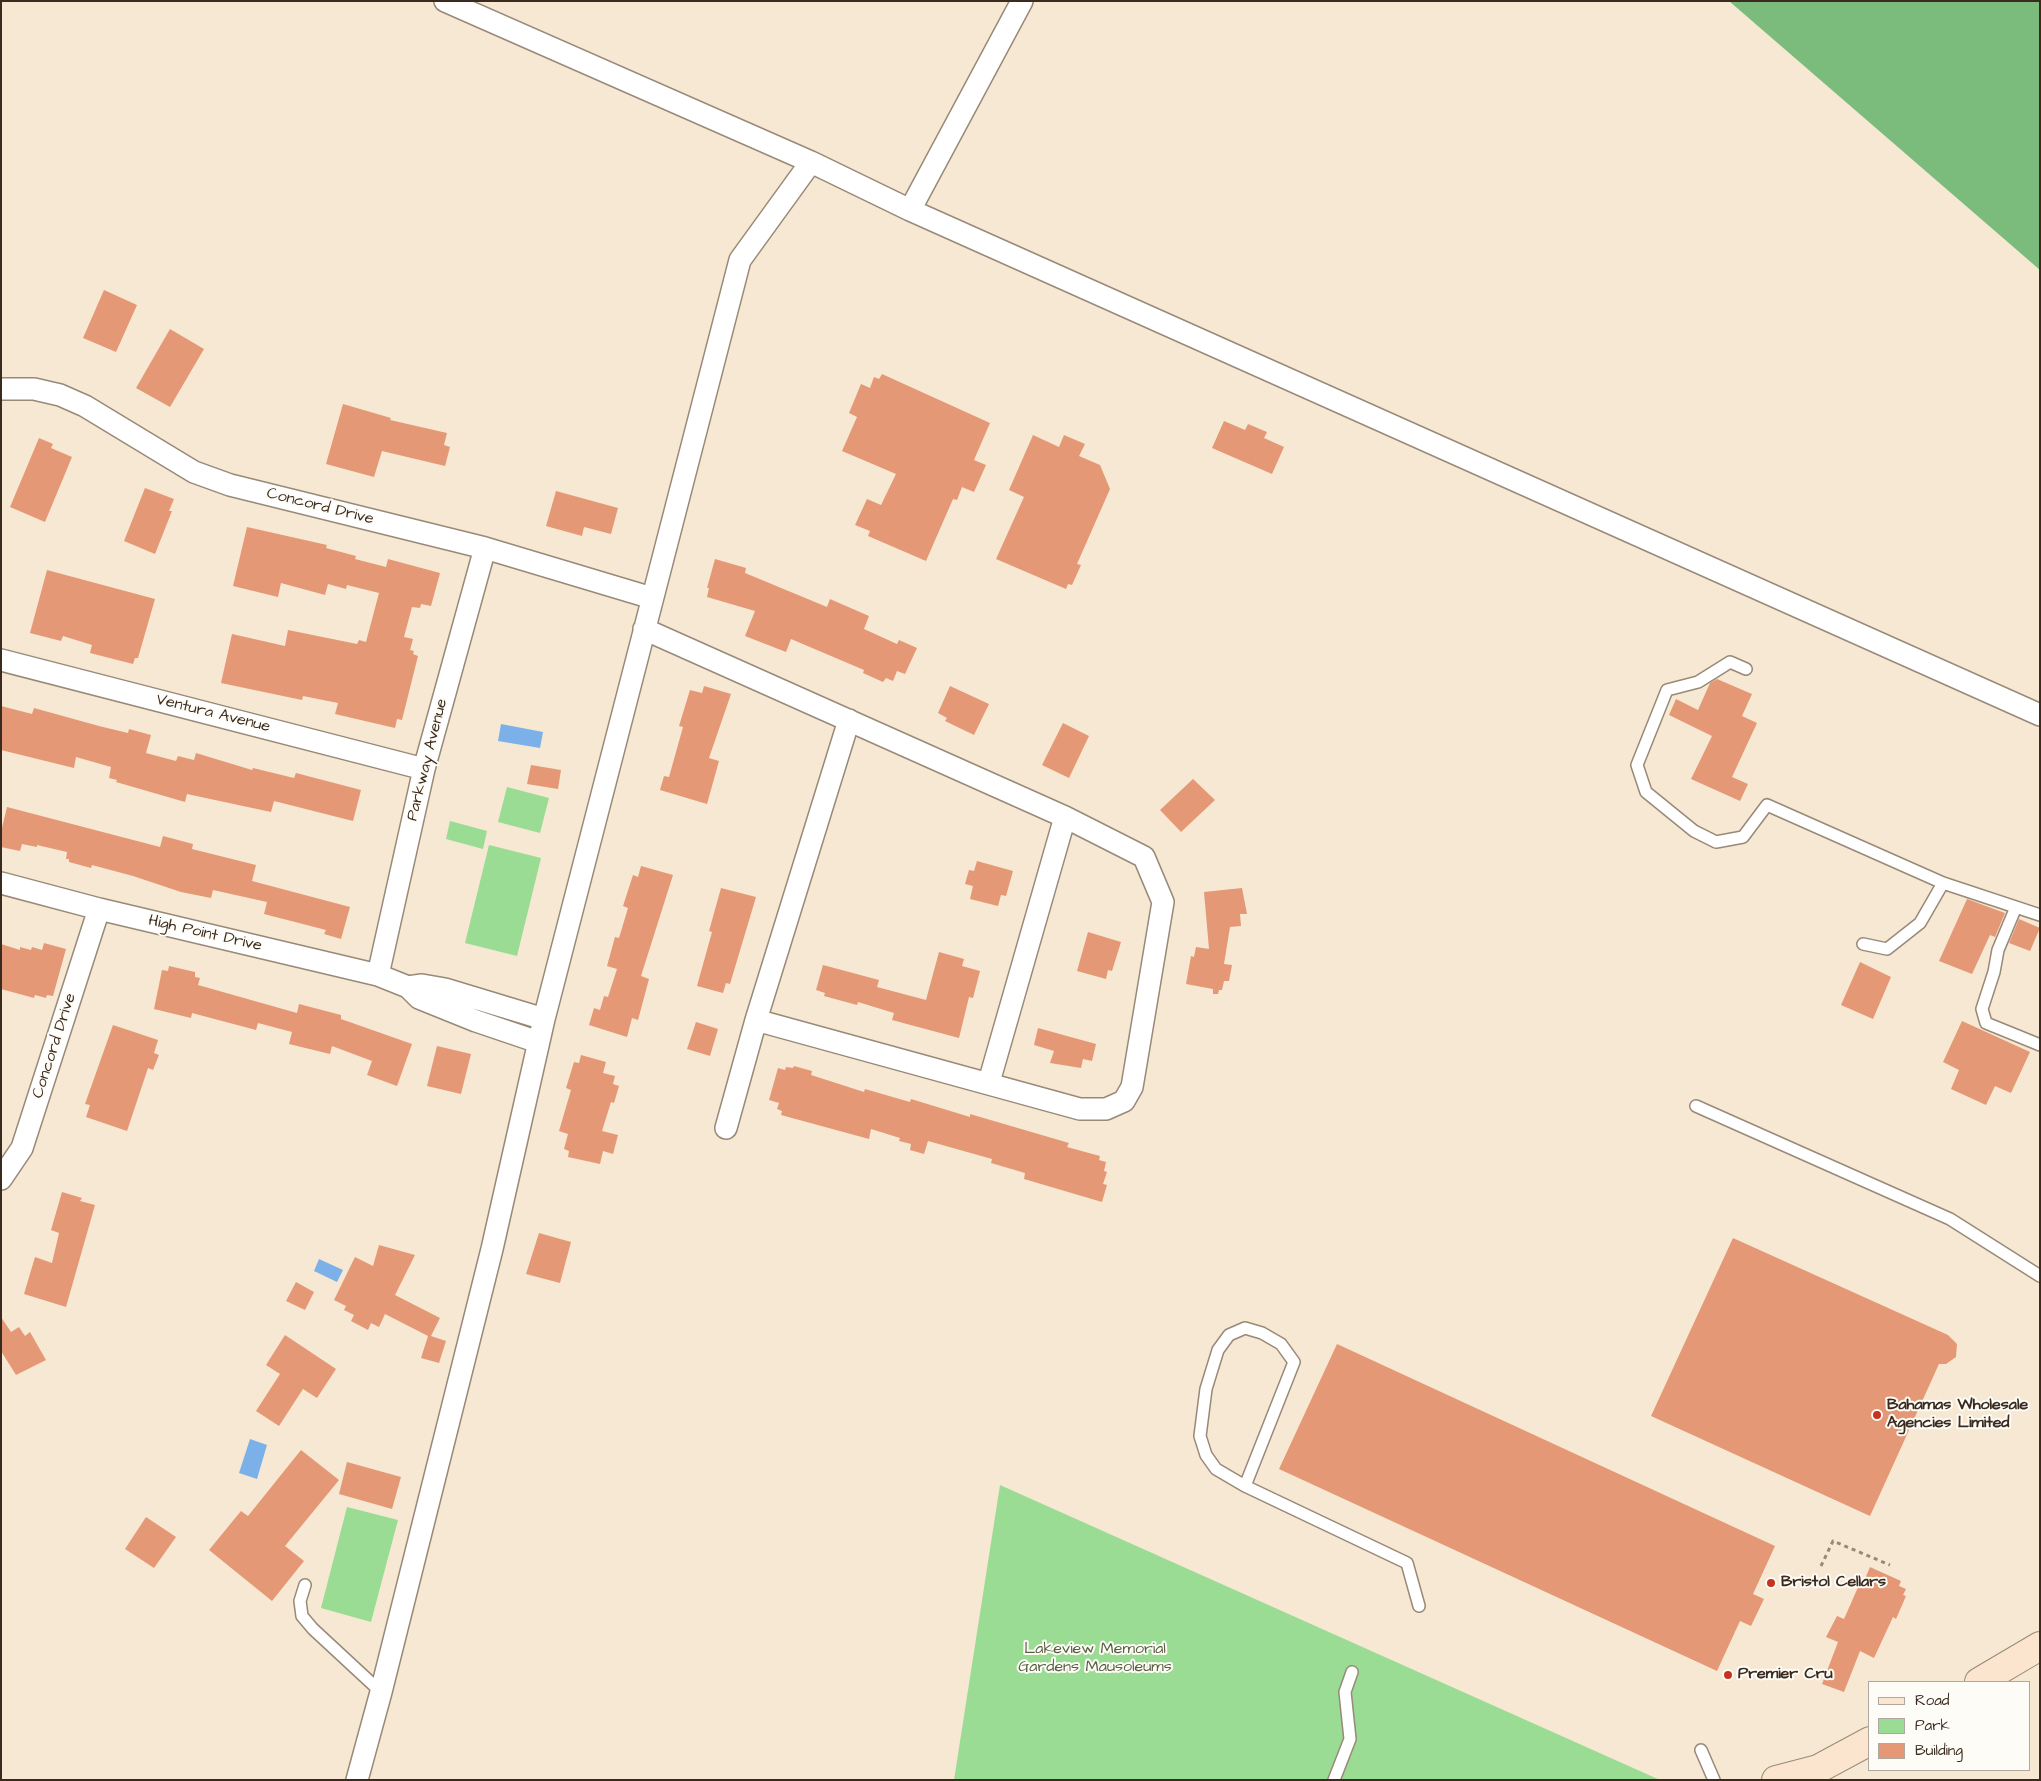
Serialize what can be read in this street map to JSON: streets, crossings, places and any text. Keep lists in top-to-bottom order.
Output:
{
  "streets": {
    "street": [
      "Concord Drive",
      "Ventura Avenue",
      "Parkway Avenue",
      "High Point Drive"
    ]
  },
  "crossings": [
    ["Concord Drive", "Parkway Avenue"],
    ["Concord Drive", "High Point Drive"],
    ["Ventura Avenue", "Parkway Avenue"],
    ["Parkway Avenue", "High Point Drive"]
  ],
  "parks": ["Lakeview Memorial Gardens Mausoleums"],
  "places": ["Bahamas Wholesale Agencies Limited", "Bristol Cellars", "Premier Cru"],
  "legend": ["Road", "Park", "Building"]
}
